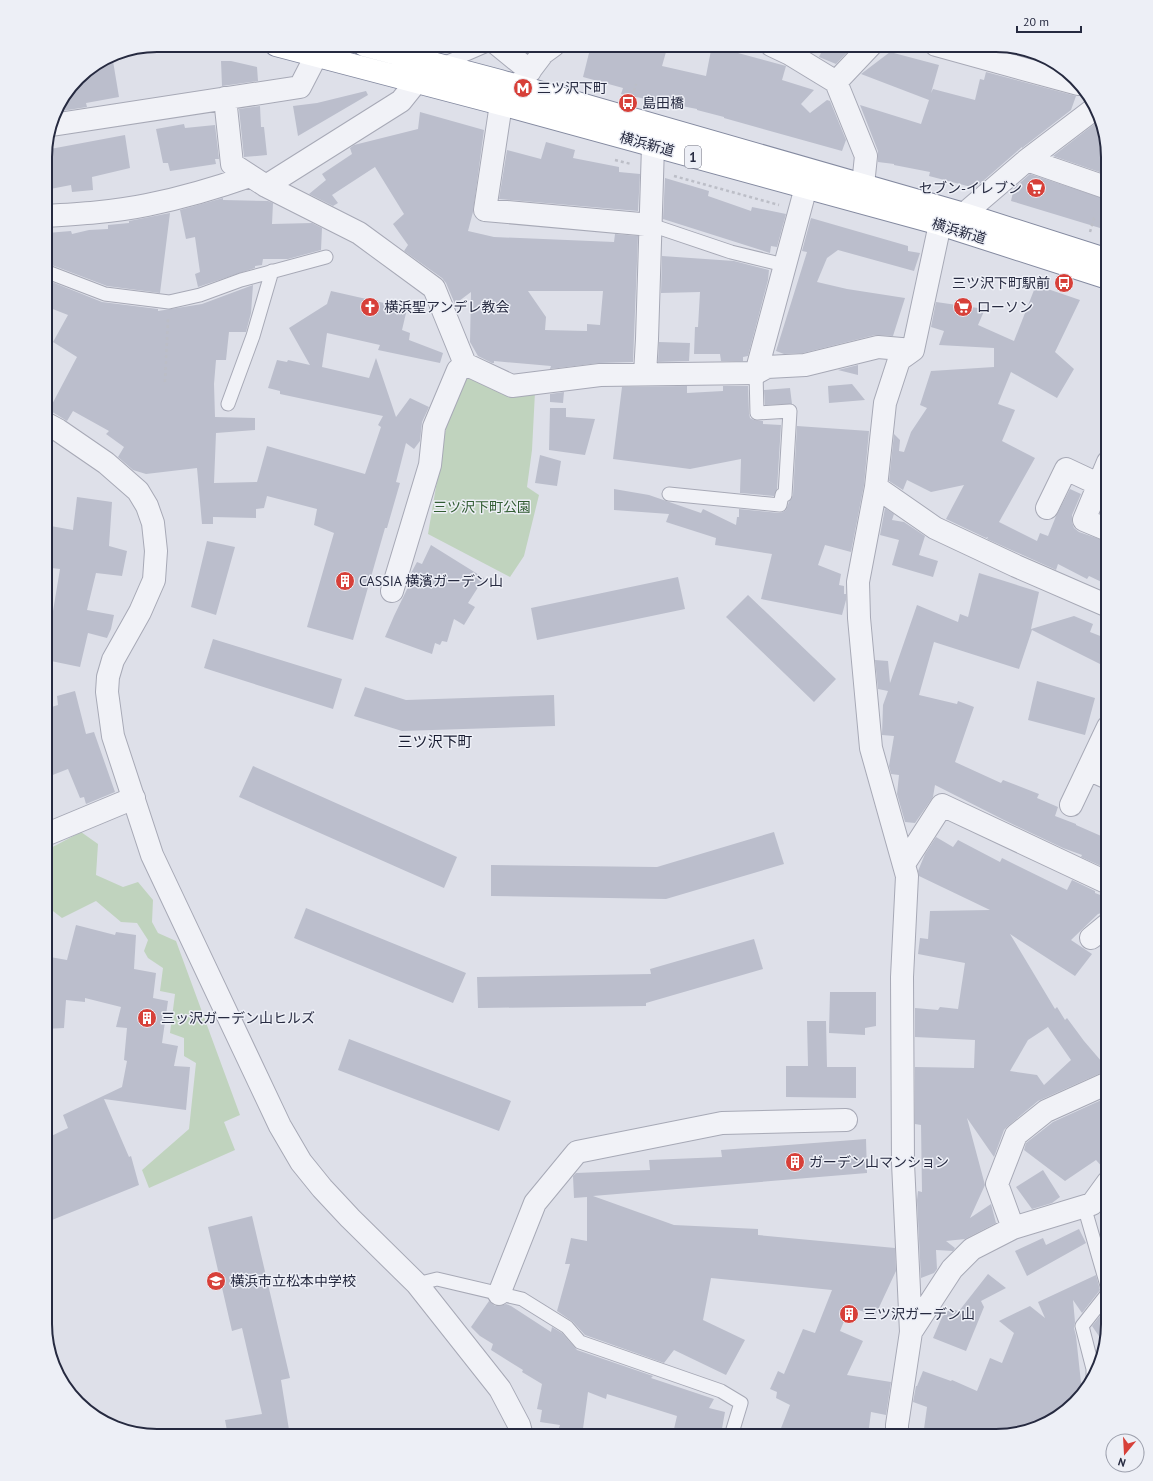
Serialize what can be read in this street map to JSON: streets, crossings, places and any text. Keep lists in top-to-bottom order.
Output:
{
  "streets": {
    "highway": ["横浜新道", "1"]
  },
  "districts": ["三ツ沢下町"],
  "parks": ["三ツ沢下町公園"],
  "places": {
    "metro station": ["三ツ沢下町"],
    "bus stop": ["島田橋", "三ツ沢下町駅前"],
    "supermarket": ["セブン-イレブン", "ローソン"],
    "church": ["横浜聖アンデレ教会"],
    "building": [
      "CASSIA 横濱ガーデン山",
      "三ッ沢ガーデン山ヒルズ",
      "ガーデン山マンション",
      "三ツ沢ガーデン山"
    ],
    "school or university": ["横浜市立松本中学校"]
  },
  "scale_bar": "20 m",
  "north": "bottom"
}
